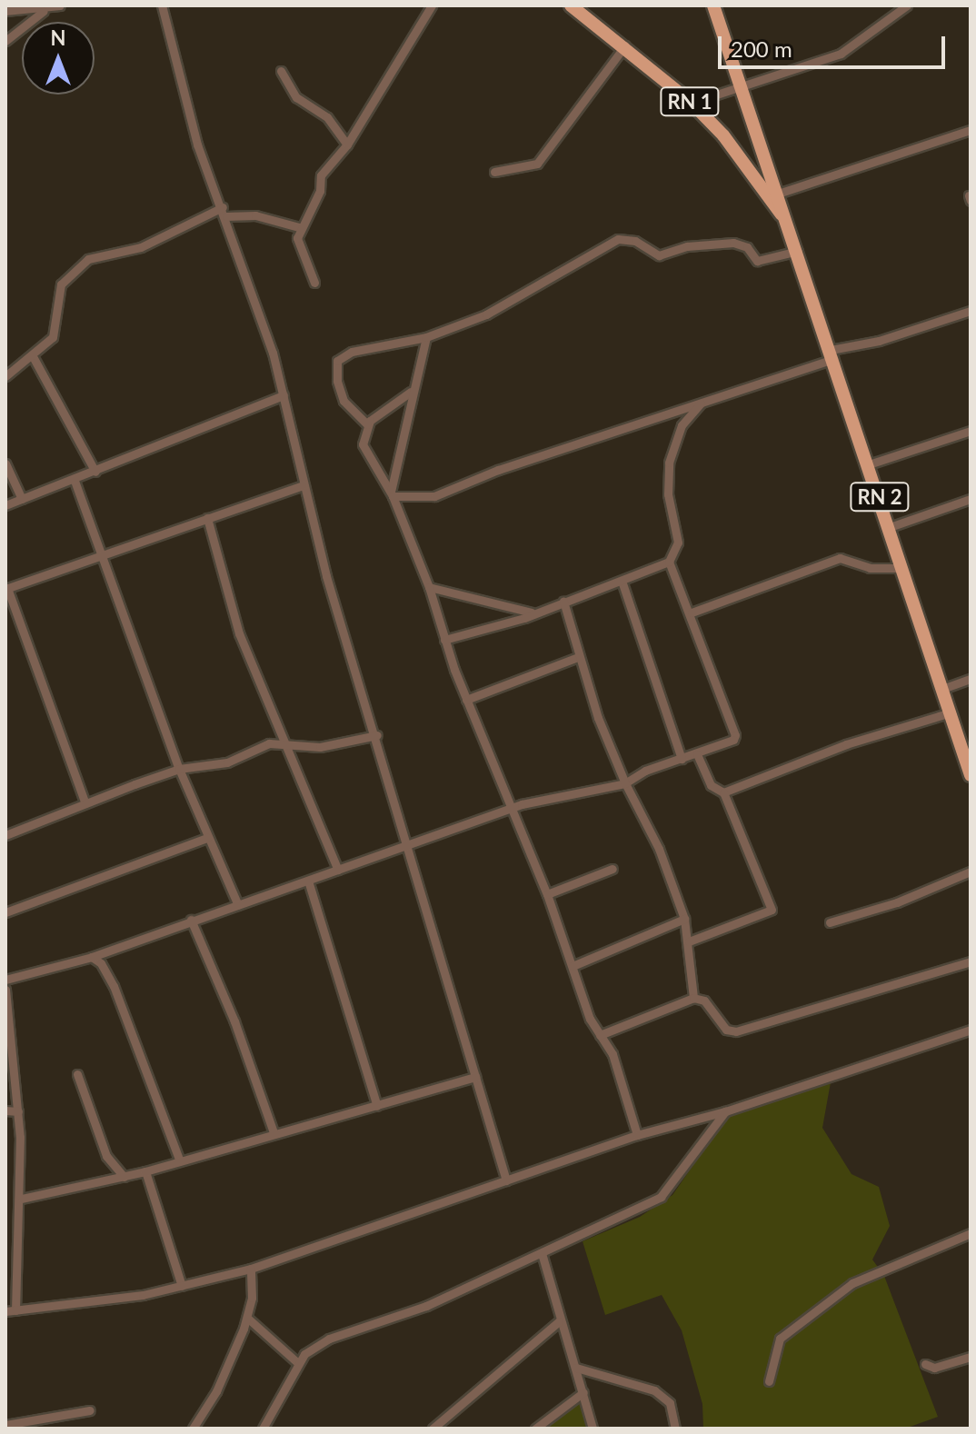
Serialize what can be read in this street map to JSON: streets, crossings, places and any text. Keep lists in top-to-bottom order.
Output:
{
  "streets": {
    "main road": ["RN 1", "RN 2"]
  },
  "crossings": [
    ["RN 1", "RN 2"]
  ],
  "scale_bar": "200 m",
  "north": "top"
}
